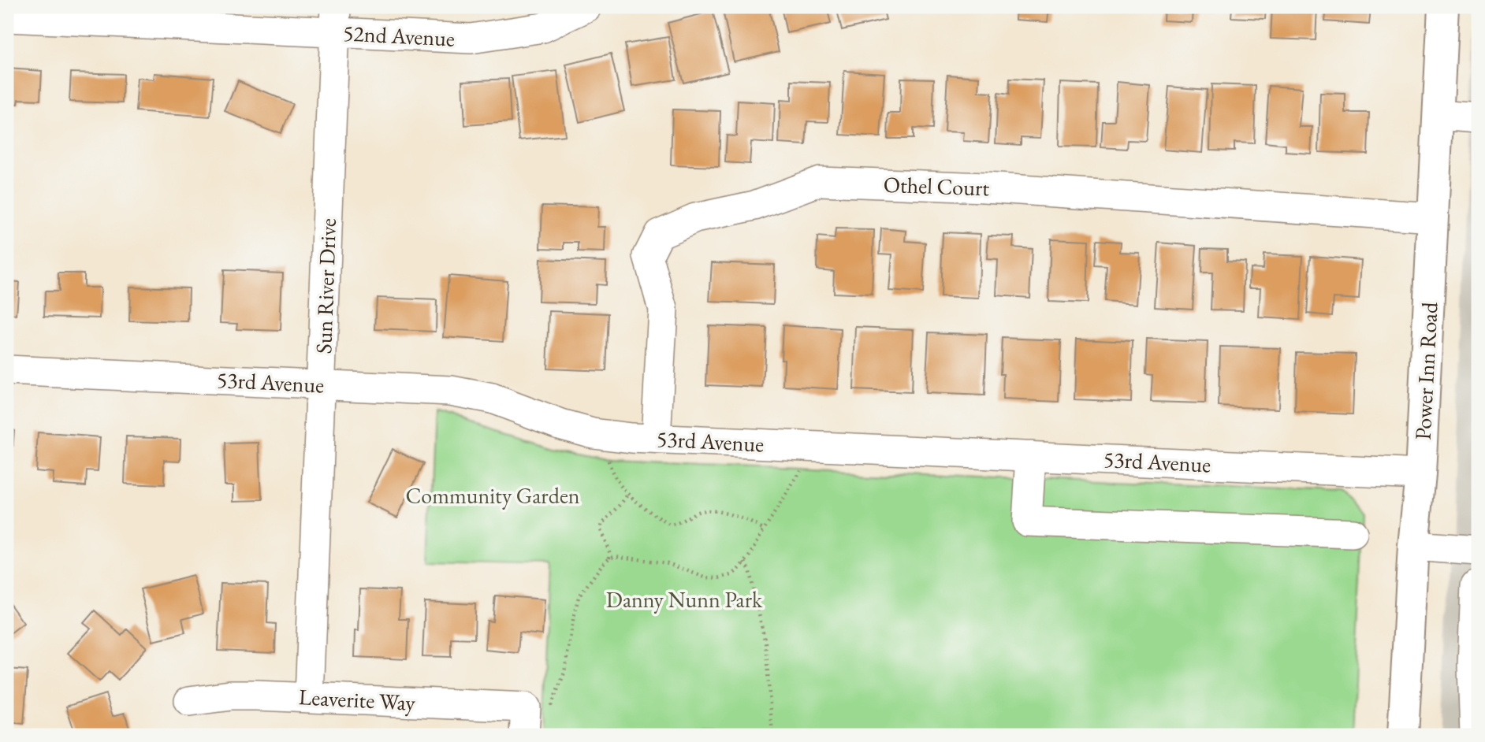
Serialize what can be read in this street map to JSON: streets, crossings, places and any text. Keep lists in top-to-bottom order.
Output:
{
  "streets": {
    "main road": ["Power Inn Road"],
    "street": [
      "52nd Avenue",
      "Othel Court",
      "Sun River Drive",
      "53rd Avenue",
      "Leaverite Way"
    ]
  },
  "crossings": [
    ["52nd Avenue", "Sun River Drive"],
    ["Othel Court", "Power Inn Road"],
    ["Othel Court", "53rd Avenue"],
    ["Sun River Drive", "53rd Avenue"],
    ["Sun River Drive", "Leaverite Way"],
    ["Power Inn Road", "53rd Avenue"]
  ],
  "parks": ["Community Garden", "Danny Nunn Park"]
}
